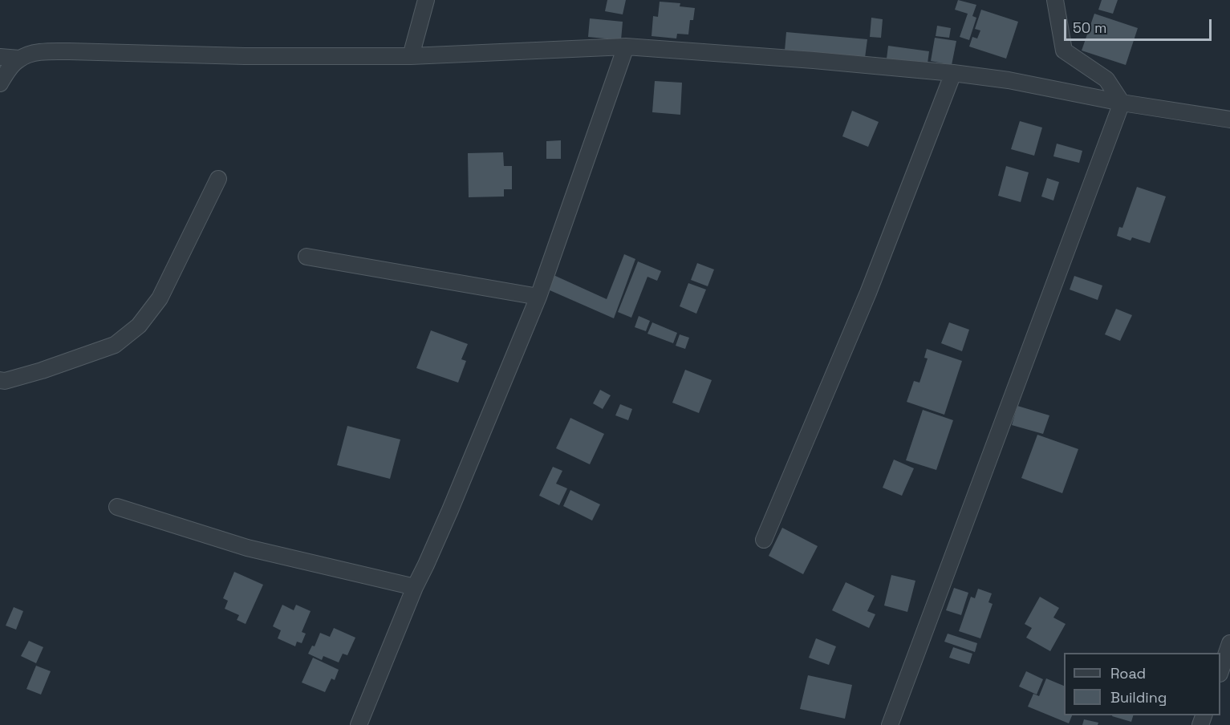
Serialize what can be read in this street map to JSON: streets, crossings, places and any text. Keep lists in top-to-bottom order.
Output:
{
  "legend": ["Road", "Building"],
  "scale_bar": "50 m"
}
